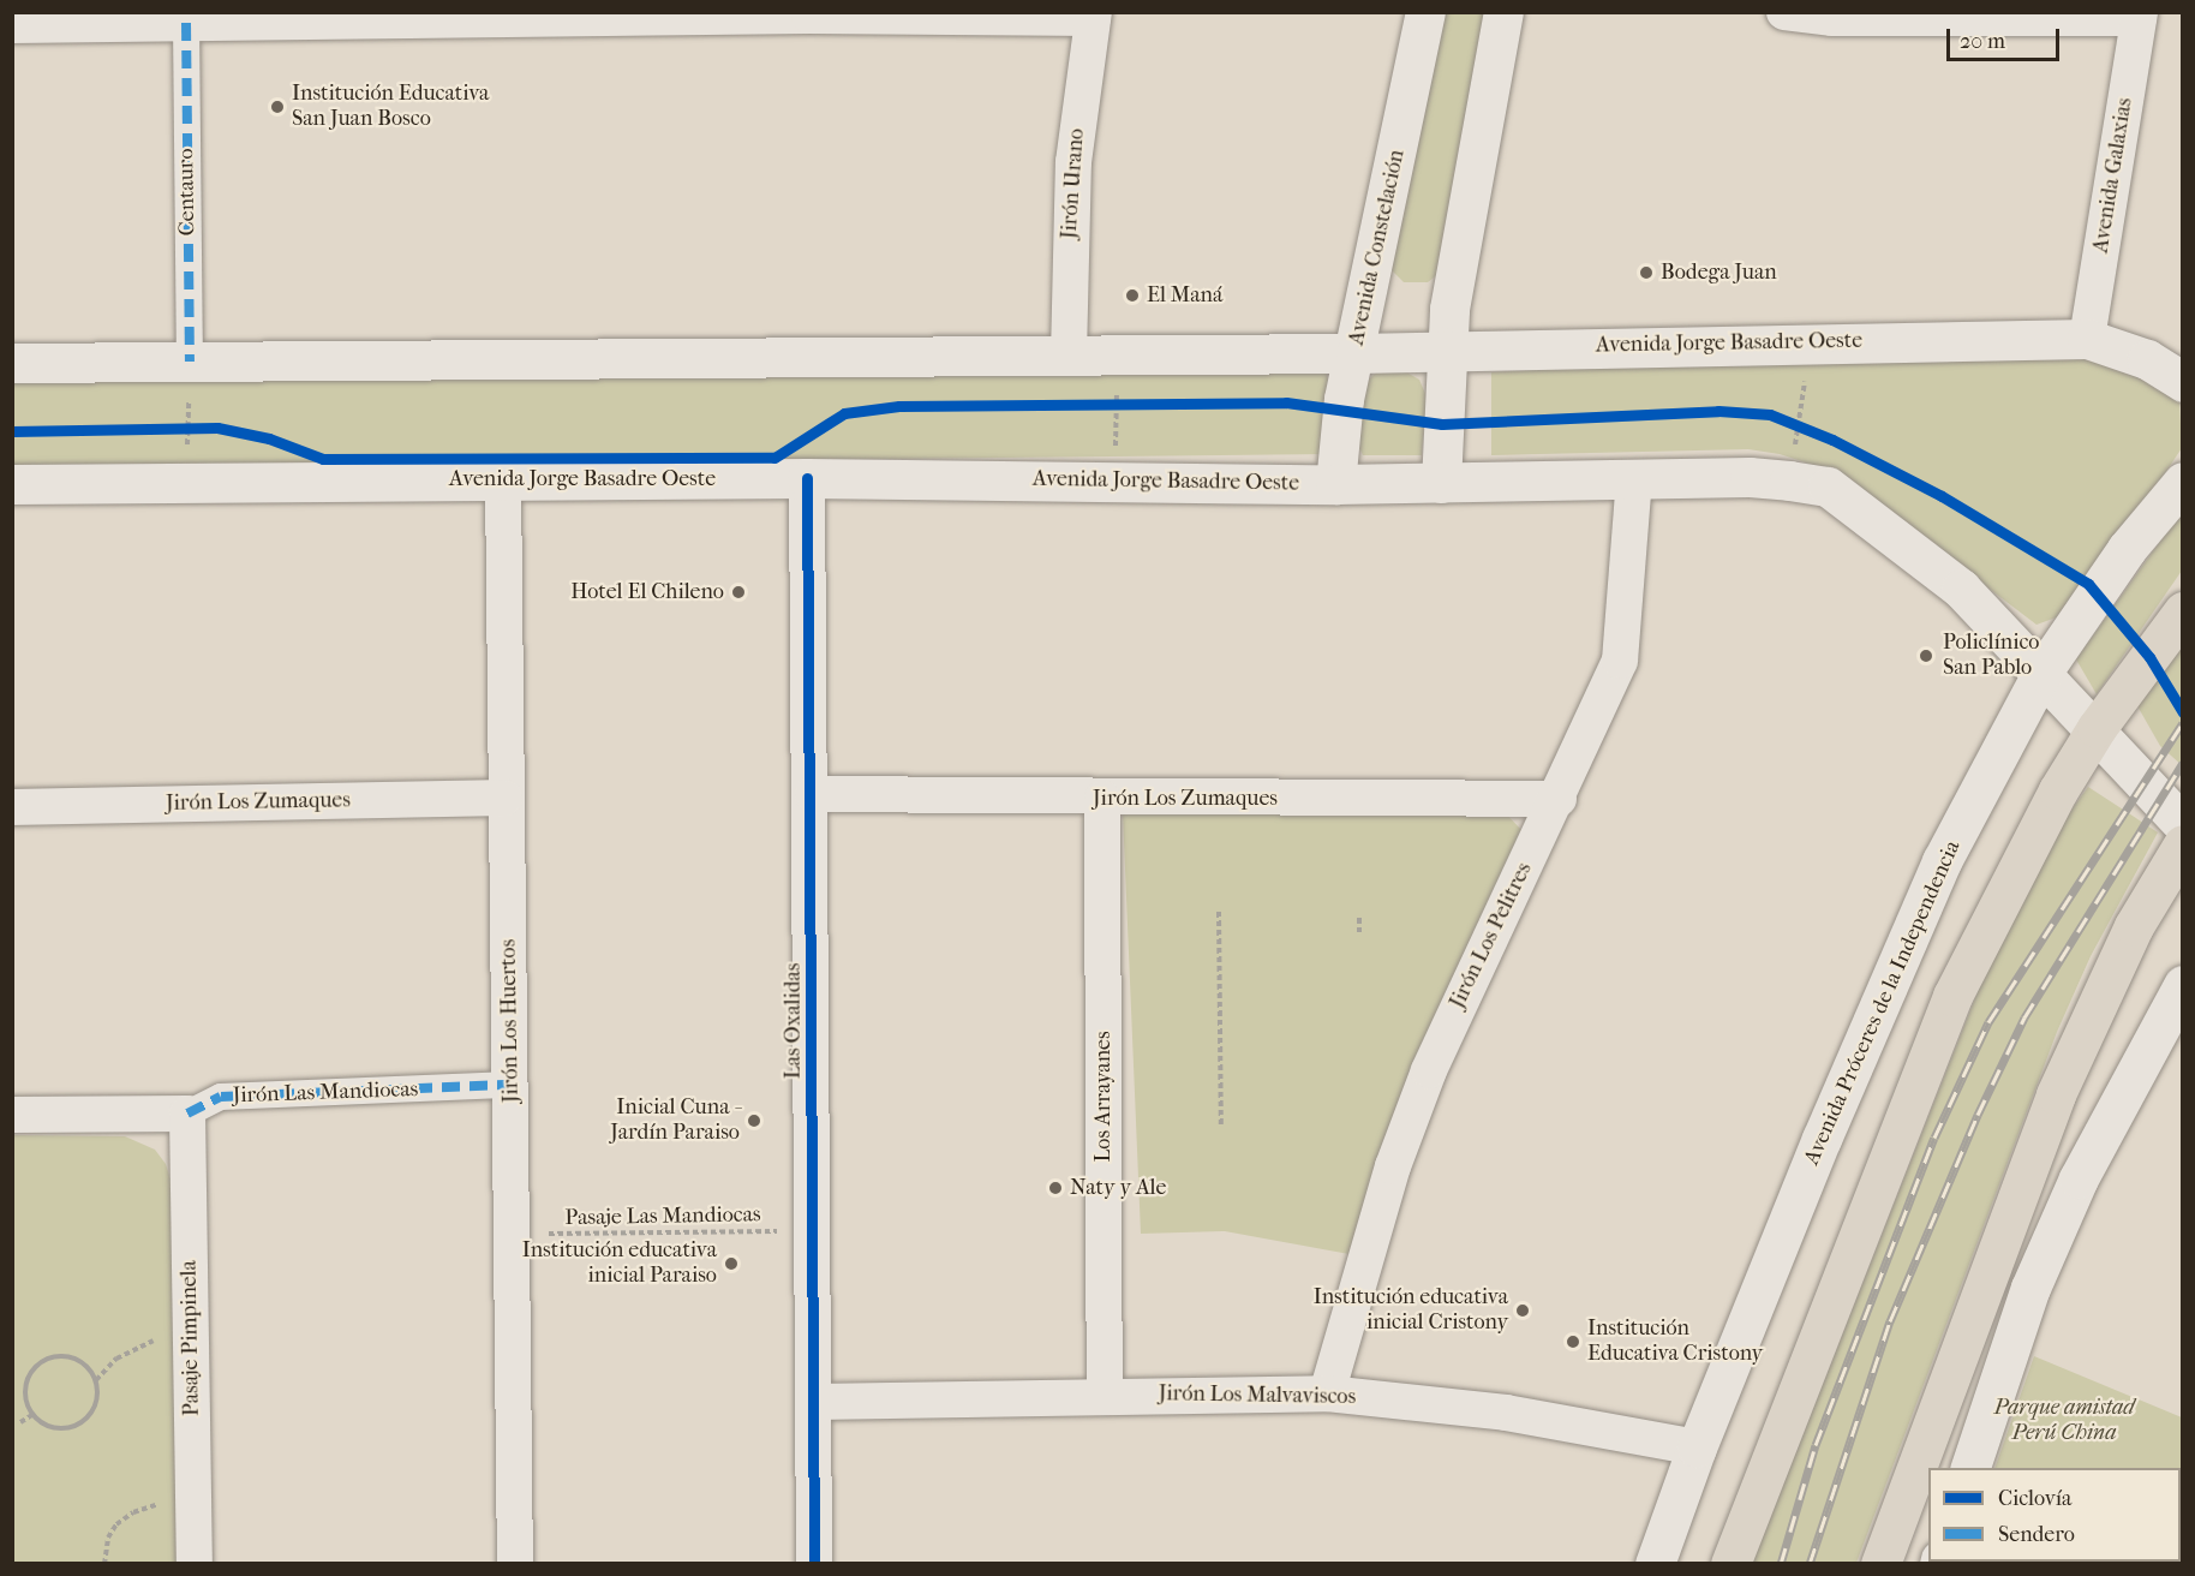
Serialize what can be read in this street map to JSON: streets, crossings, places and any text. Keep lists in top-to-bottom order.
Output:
{
  "streets": {
    "main road": ["Avenida Constelación", "Avenida Jorge Basadre Oeste", "Avenida Próceres de la Independencia"],
    "street": [
      "Avenida Galaxias",
      "Jirón Urano",
      "Centauro",
      "Jirón Los Zumaques",
      "Jirón Los Pelitres",
      "Jirón Los Huertos",
      "Las Oxalidas",
      "Jirón Las Mandiocas",
      "Los Arrayanes",
      "Pasaje Pimpinela",
      "Jirón Los Malvaviscos"
    ],
    "path": ["Pasaje Las Mandiocas"]
  },
  "crossings": [
    ["Avenida Galaxias", "Avenida Jorge Basadre Oeste"],
    ["Jirón Urano", "Avenida Jorge Basadre Oeste"],
    ["Centauro", "Avenida Jorge Basadre Oeste"],
    ["Avenida Constelación", "Avenida Jorge Basadre Oeste"],
    ["Avenida Jorge Basadre Oeste", "Jirón Los Pelitres"],
    ["Avenida Jorge Basadre Oeste", "Avenida Próceres de la Independencia"],
    ["Avenida Jorge Basadre Oeste", "Jirón Los Huertos"],
    ["Avenida Jorge Basadre Oeste", "Las Oxalidas"],
    ["Jirón Los Zumaques", "Jirón Los Pelitres"],
    ["Jirón Los Zumaques", "Jirón Los Huertos"],
    ["Jirón Los Zumaques", "Las Oxalidas"],
    ["Jirón Los Zumaques", "Los Arrayanes"],
    ["Jirón Los Pelitres", "Jirón Los Malvaviscos"],
    ["Avenida Próceres de la Independencia", "Jirón Los Malvaviscos"],
    ["Jirón Los Huertos", "Jirón Las Mandiocas"],
    ["Jirón Los Huertos", "Pasaje Las Mandiocas"],
    ["Las Oxalidas", "Pasaje Las Mandiocas"],
    ["Las Oxalidas", "Jirón Los Malvaviscos"],
    ["Jirón Las Mandiocas", "Pasaje Pimpinela"],
    ["Los Arrayanes", "Jirón Los Malvaviscos"]
  ],
  "parks": ["Parque amistad Perú China"],
  "places": [
    "Institución Educativa San Juan Bosco",
    "Bodega Juan",
    "El Maná",
    "Hotel El Chileno",
    "Policlínico San Pablo",
    "Inicial Cuna - Jardín Paraiso",
    "Naty y Ale",
    "Institución educativa inicial Paraiso",
    "Institución educativa inicial Cristony",
    "Institución Educativa Cristony"
  ],
  "legend": ["Ciclovía", "Sendero"],
  "scale_bar": "20 m"
}
